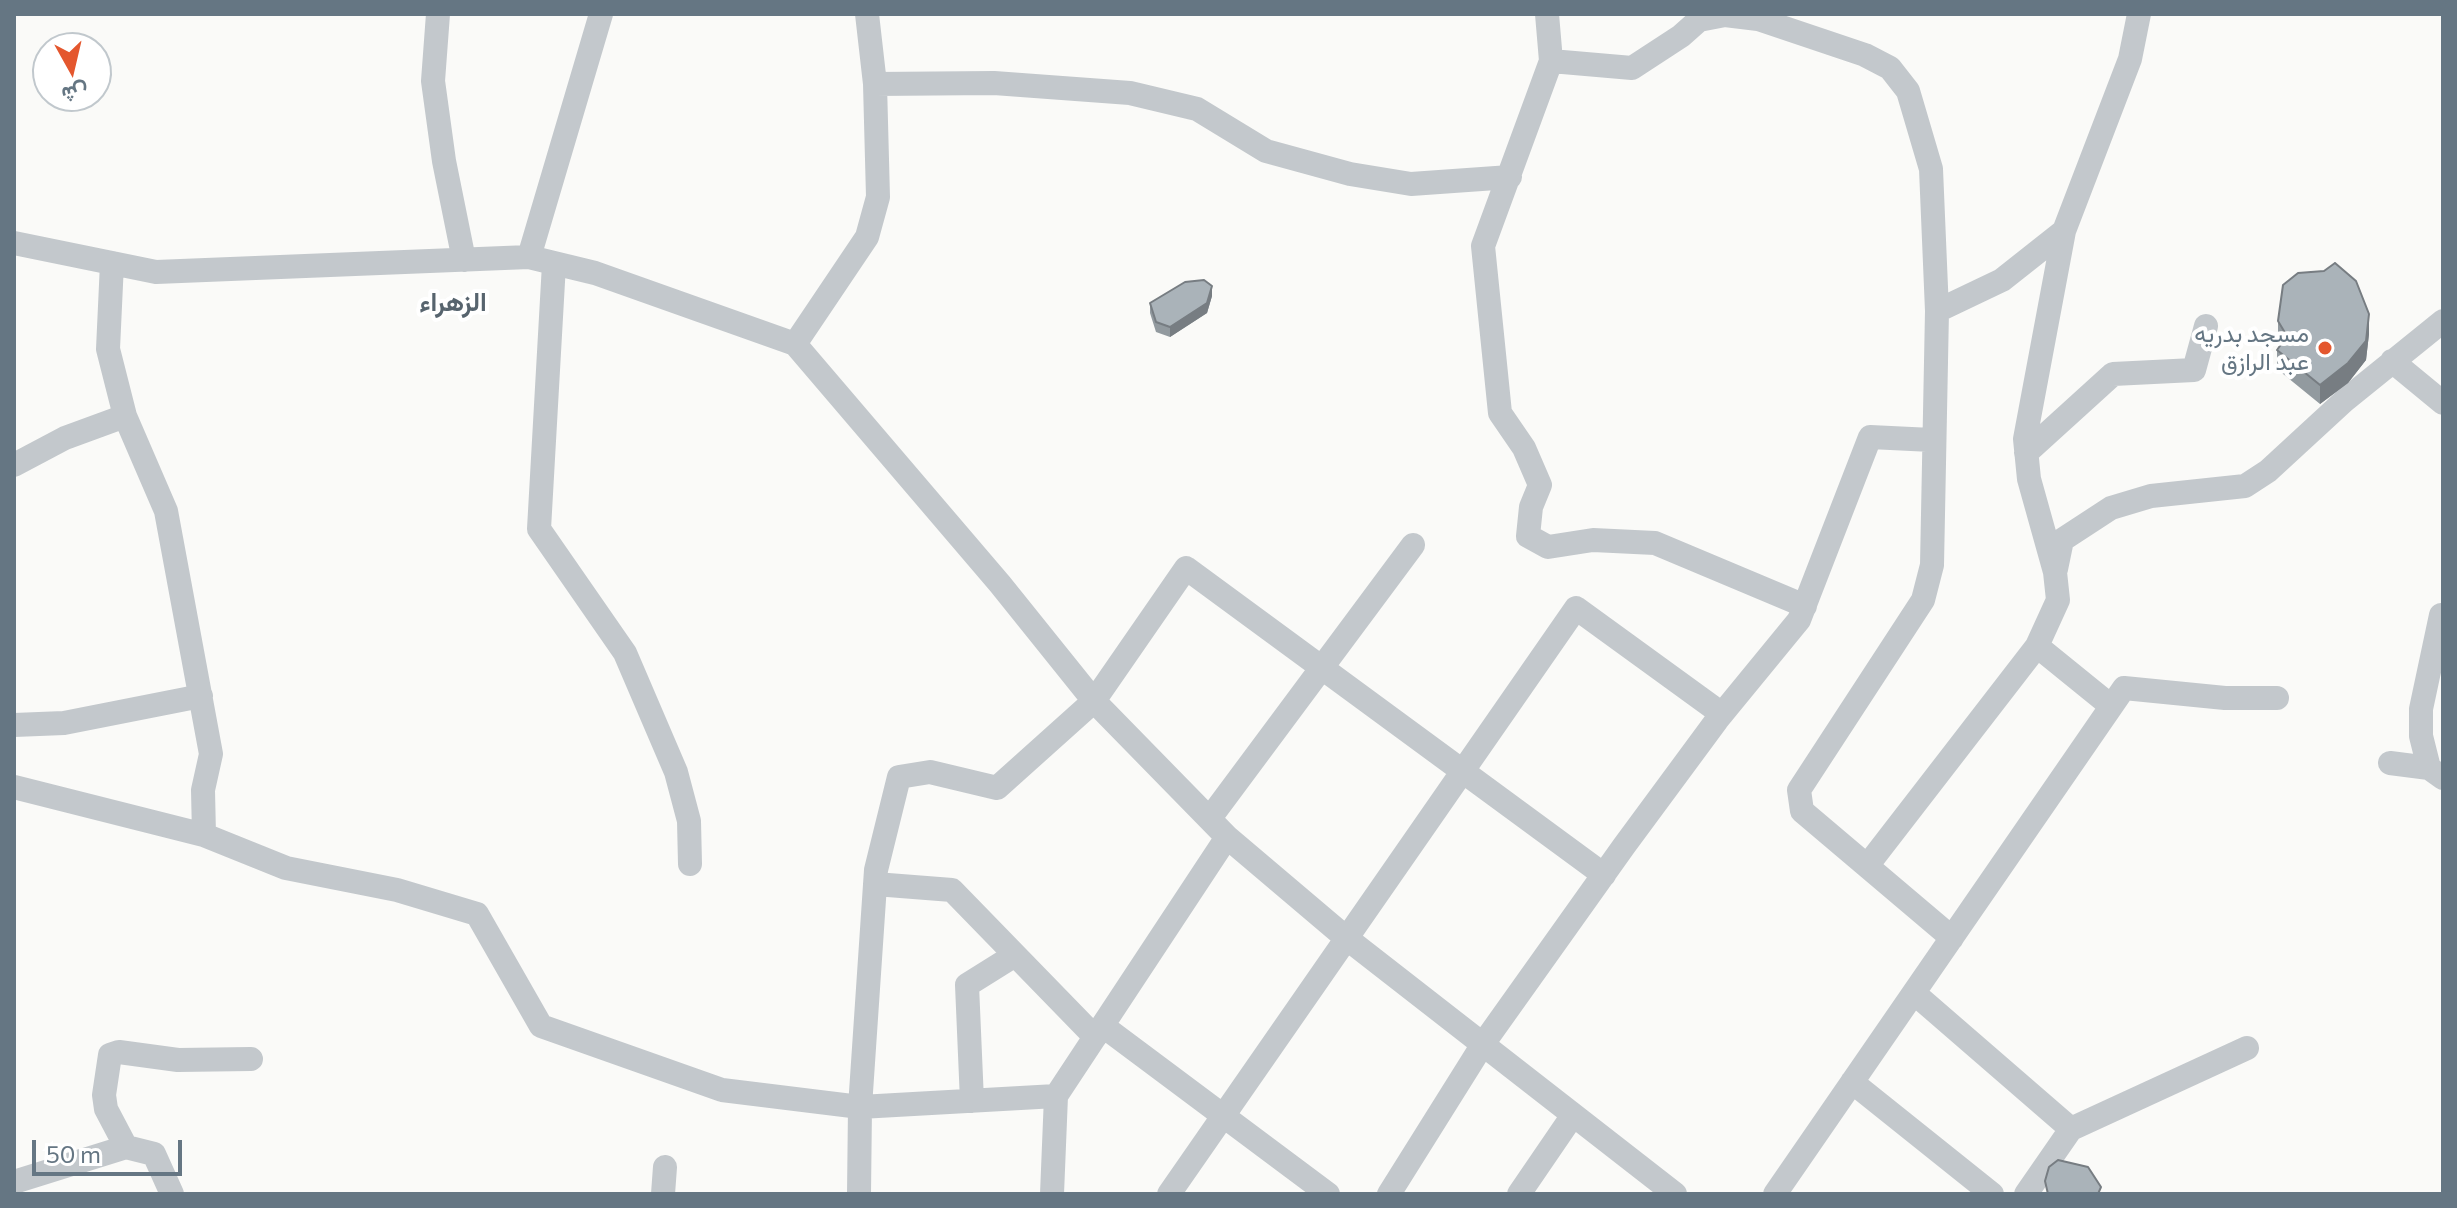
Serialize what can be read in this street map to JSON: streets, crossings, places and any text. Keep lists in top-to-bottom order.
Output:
{
  "districts": ["الزهراء"],
  "places": ["مسجد بدريه عبد الرازق"],
  "scale_bar": "50 m",
  "north": "bottom"
}
